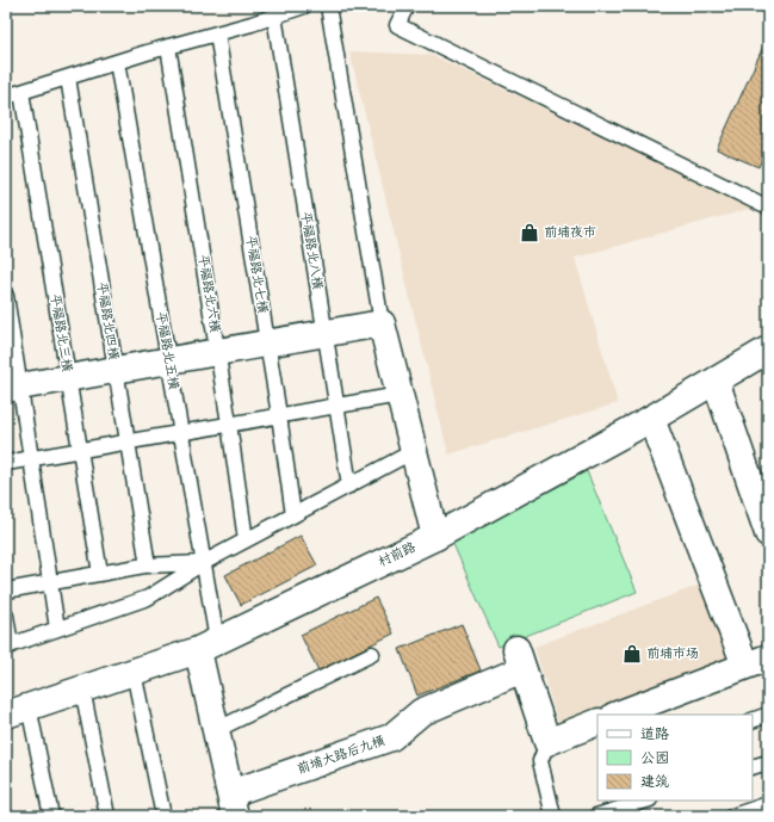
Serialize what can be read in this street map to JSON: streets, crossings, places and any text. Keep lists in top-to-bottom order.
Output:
{
  "streets": {
    "street": ["村前路", "前埔大路后九横"],
    "lane": [
      "平福路北八横",
      "平福路北七横",
      "平福路北六横",
      "平福路北四横",
      "平福路北三横",
      "平福路北五横"
    ]
  },
  "crossings": [
    ["平福路北五横", "村前路"]
  ],
  "places": {
    "shop": ["前埔夜市", "前埔市场"]
  },
  "legend": ["道路", "公园", "建筑"]
}
